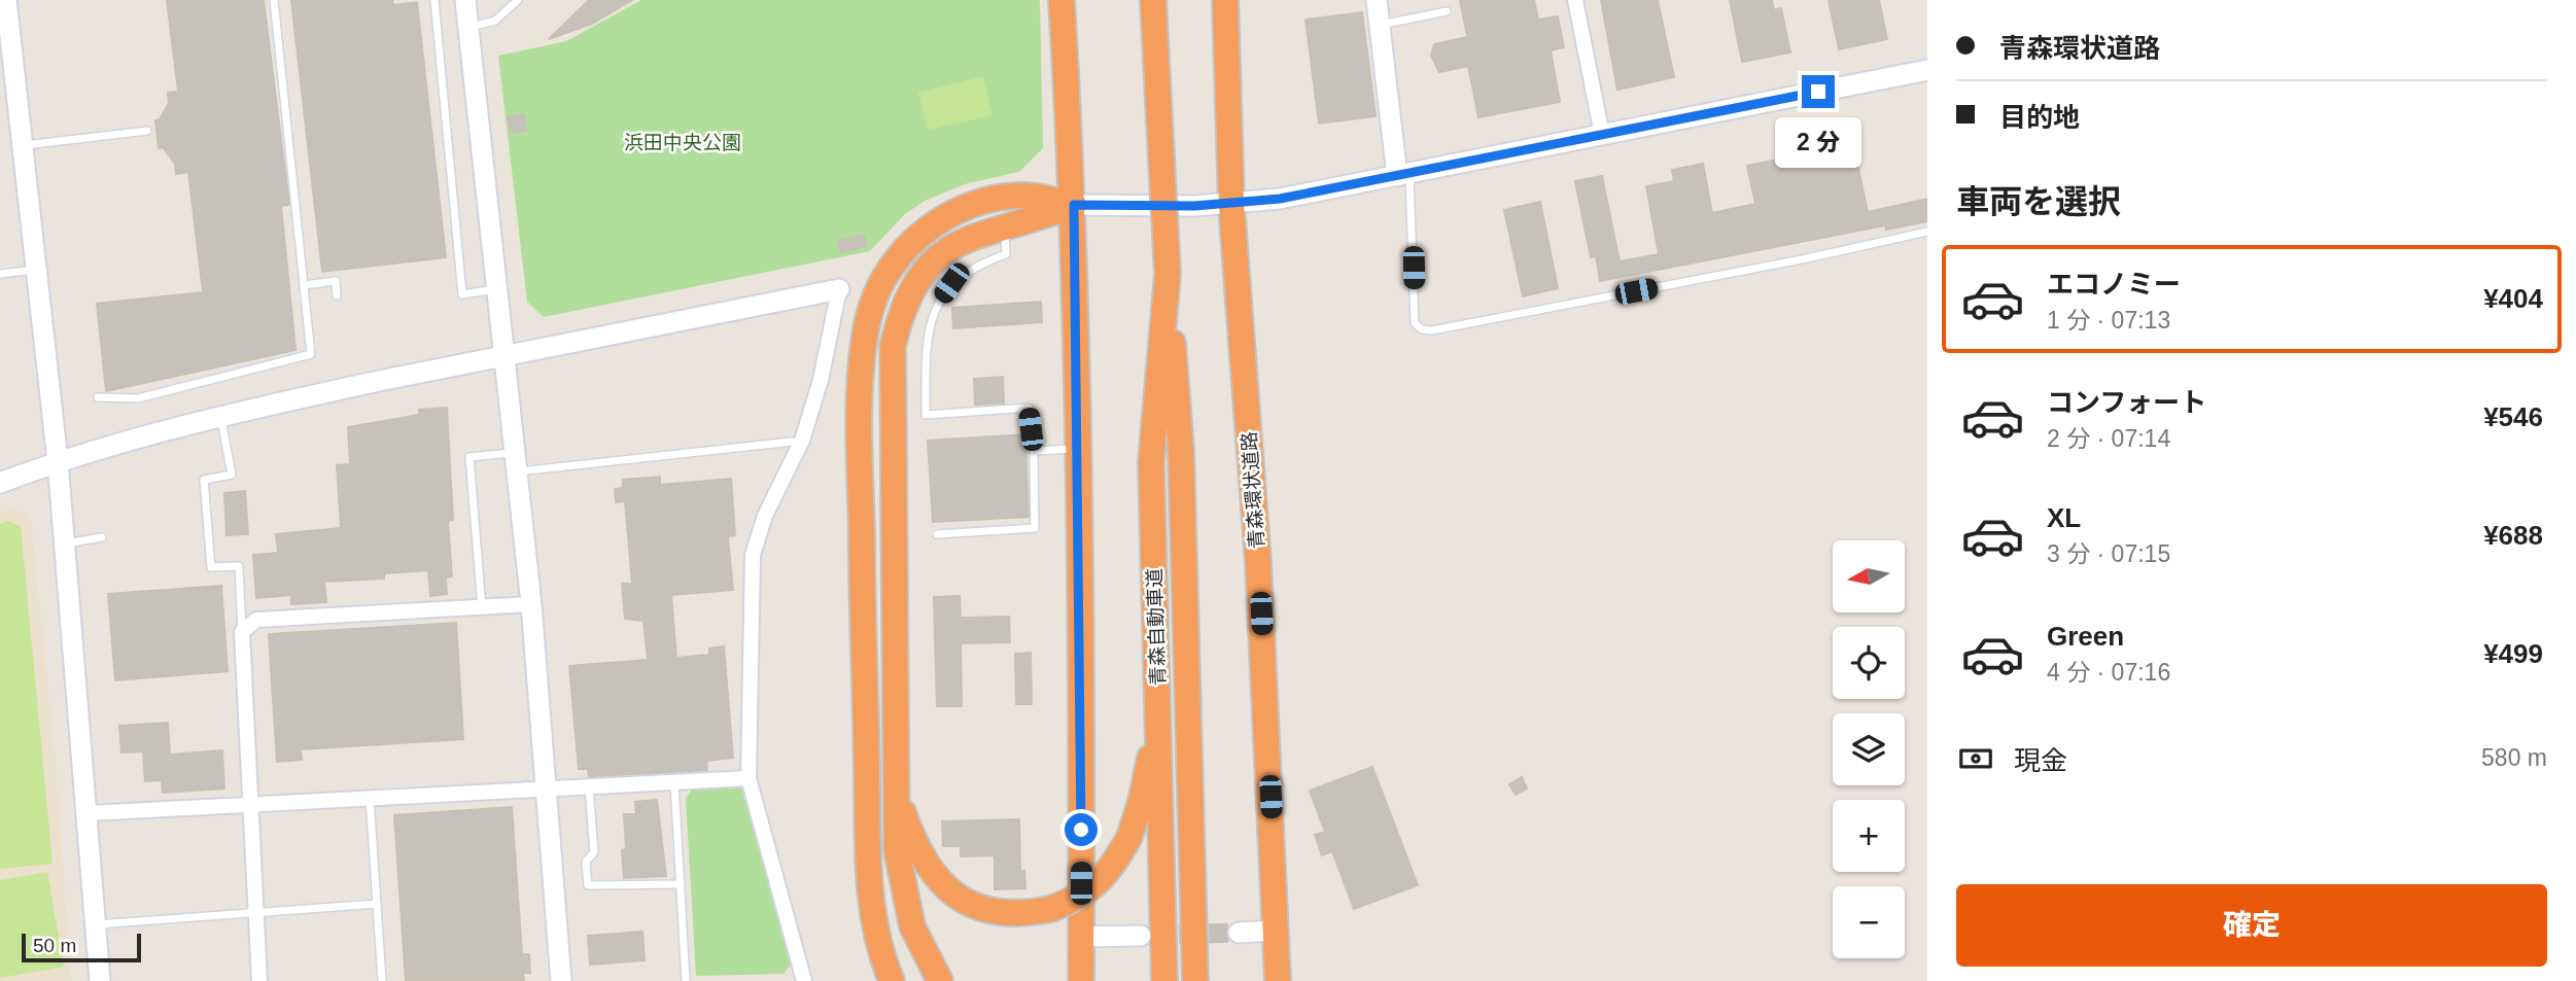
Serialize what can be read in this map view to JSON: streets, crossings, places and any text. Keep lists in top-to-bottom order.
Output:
{
  "streets": {
    "highway": ["青森環状道路", "青森自動車道"]
  },
  "parks": ["浜田中央公園"],
  "scale_bar": "50 m",
  "north": "left",
  "page": {
    "banner": ["青森環状道路", "目的地"],
    "bubble": "2 分",
    "heading": "車両を選択",
    "list": [
      {
        "name": "エコノミー",
        "note": "1 分 · 07:13",
        "value": "¥404"
      },
      {
        "name": "コンフォート",
        "note": "2 分 · 07:14",
        "value": "¥546"
      },
      {
        "name": "XL",
        "note": "3 分 · 07:15",
        "value": "¥688"
      },
      {
        "name": "Green",
        "note": "4 分 · 07:16",
        "value": "¥499"
      }
    ],
    "map_buttons": ["+", "−"],
    "pay": ["現金", "580 m"],
    "buttons": "確定",
    "scale": "50 m"
  }
}
